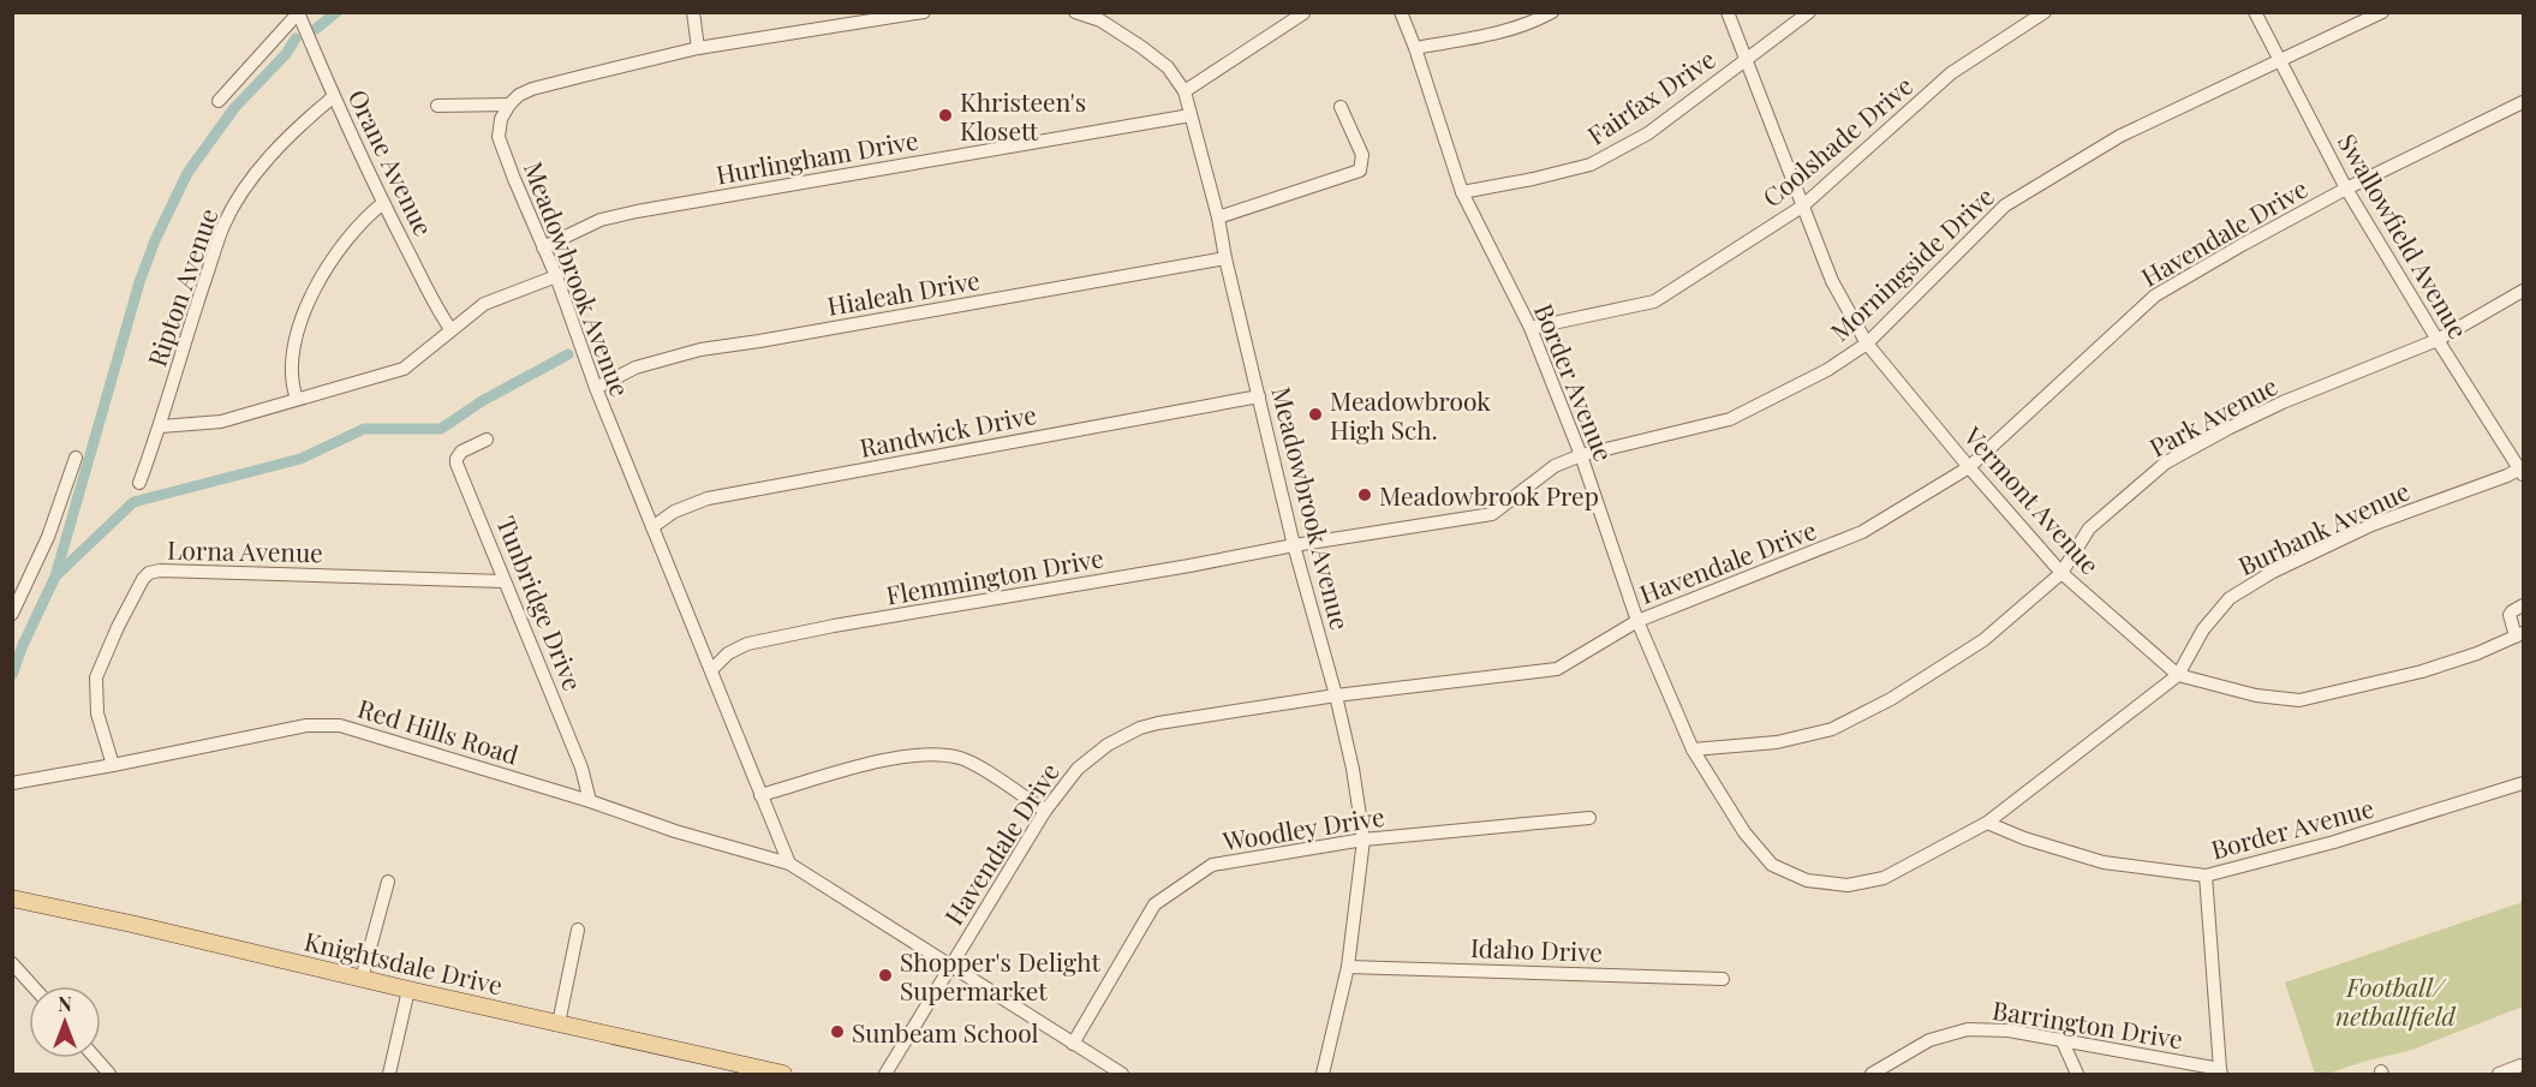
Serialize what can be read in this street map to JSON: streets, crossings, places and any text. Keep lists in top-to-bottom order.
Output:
{
  "streets": {
    "main road": ["Knightsdale Drive"],
    "street": [
      "Fairfax Drive",
      "Coolshade Drive",
      "Hurlingham Drive",
      "Orane Avenue",
      "Havendale Drive",
      "Swallowfield Avenue",
      "Morningside Drive",
      "Meadowbrook Avenue",
      "Ripton Avenue",
      "Hialeah Drive",
      "Border Avenue",
      "Park Avenue",
      "Randwick Drive",
      "Vermont Avenue",
      "Burbank Avenue",
      "Lorna Avenue",
      "Flemmington Drive",
      "Tunbridge Drive",
      "Red Hills Road",
      "Woodley Drive",
      "Idaho Drive",
      "Barrington Drive"
    ]
  },
  "crossings": [
    ["Fairfax Drive", "Border Avenue"],
    ["Fairfax Drive", "Vermont Avenue"],
    ["Coolshade Drive", "Border Avenue"],
    ["Coolshade Drive", "Vermont Avenue"],
    ["Hurlingham Drive", "Meadowbrook Avenue"],
    ["Orane Avenue", "Ripton Avenue"],
    ["Havendale Drive", "Swallowfield Avenue"],
    ["Havendale Drive", "Meadowbrook Avenue"],
    ["Havendale Drive", "Border Avenue"],
    ["Havendale Drive", "Vermont Avenue"],
    ["Havendale Drive", "Red Hills Road"],
    ["Swallowfield Avenue", "Morningside Drive"],
    ["Swallowfield Avenue", "Park Avenue"],
    ["Swallowfield Avenue", "Burbank Avenue"],
    ["Morningside Drive", "Meadowbrook Avenue"],
    ["Morningside Drive", "Border Avenue"],
    ["Morningside Drive", "Vermont Avenue"],
    ["Morningside Drive", "Flemmington Drive"],
    ["Meadowbrook Avenue", "Hialeah Drive"],
    ["Meadowbrook Avenue", "Randwick Drive"],
    ["Meadowbrook Avenue", "Flemmington Drive"],
    ["Meadowbrook Avenue", "Red Hills Road"],
    ["Meadowbrook Avenue", "Woodley Drive"],
    ["Meadowbrook Avenue", "Idaho Drive"],
    ["Border Avenue", "Park Avenue"],
    ["Park Avenue", "Vermont Avenue"],
    ["Vermont Avenue", "Burbank Avenue"],
    ["Lorna Avenue", "Tunbridge Drive"],
    ["Lorna Avenue", "Red Hills Road"],
    ["Tunbridge Drive", "Red Hills Road"],
    ["Red Hills Road", "Woodley Drive"]
  ],
  "parks": ["Football/ netballfield"],
  "places": [
    "Khristeen's Klosett",
    "Meadowbrook High Sch.",
    "Meadowbrook Prep",
    "Shopper's Delight Supermarket",
    "Sunbeam School"
  ],
  "north": "top"
}
